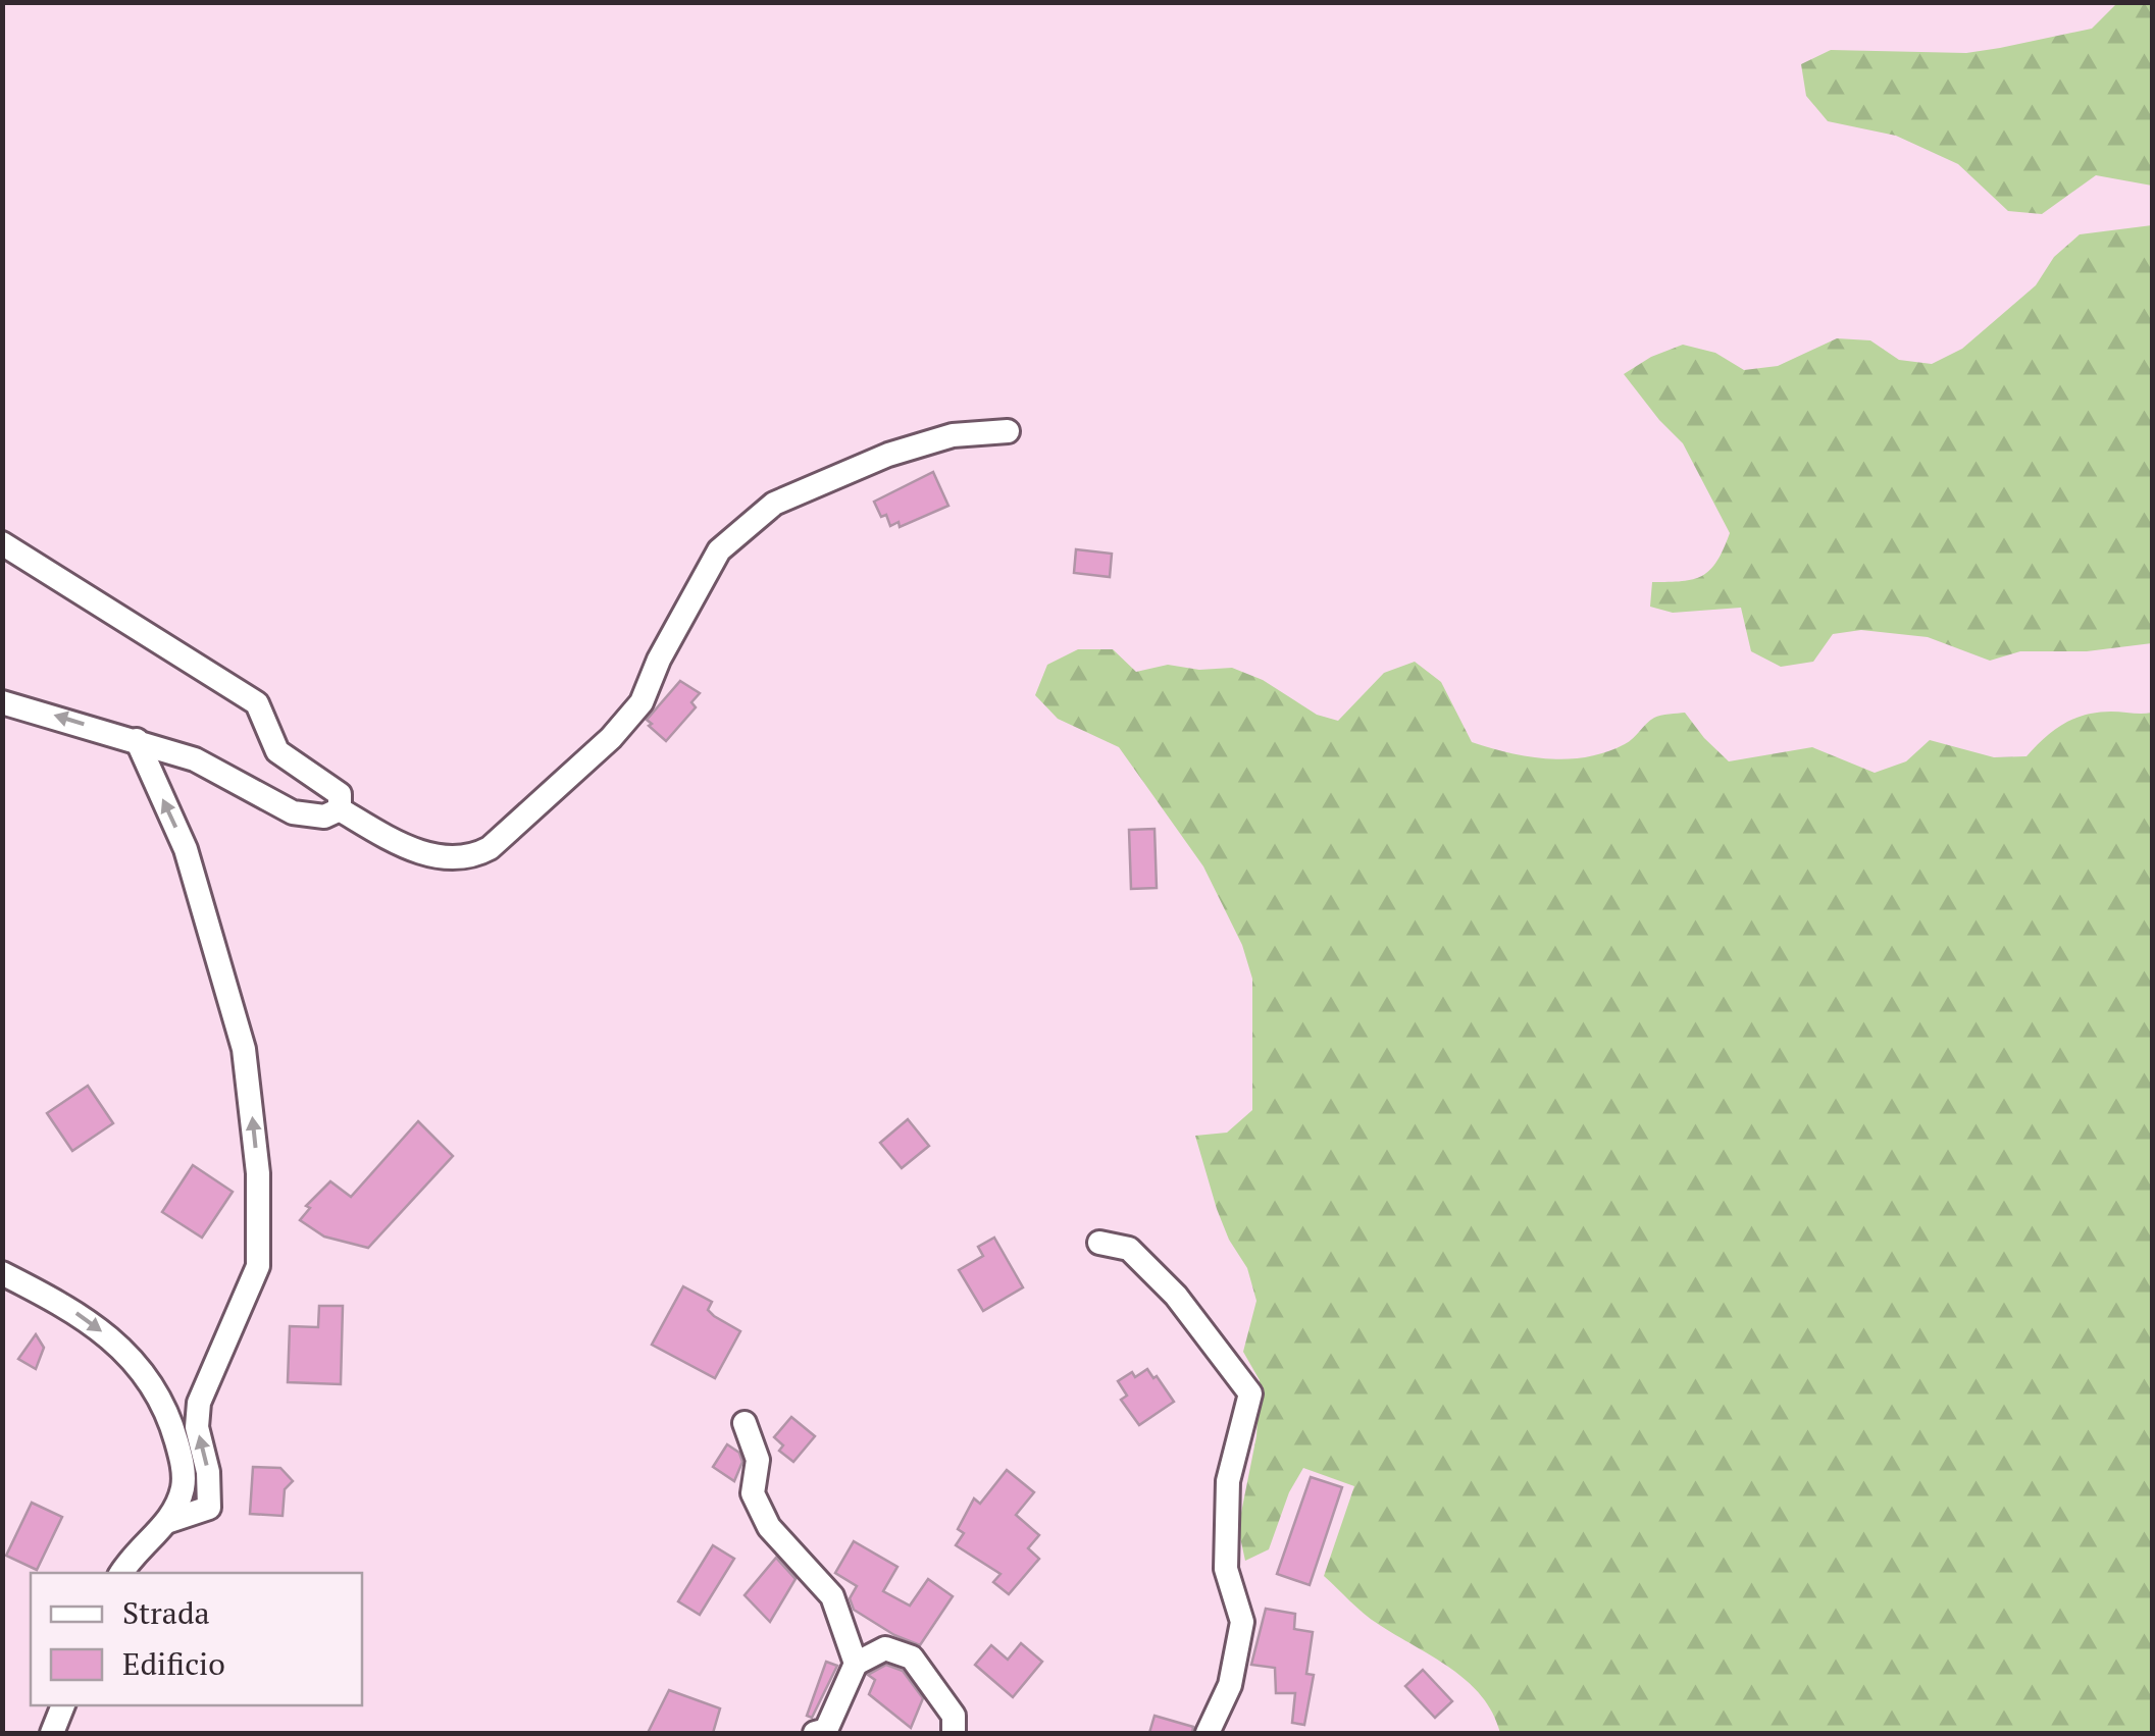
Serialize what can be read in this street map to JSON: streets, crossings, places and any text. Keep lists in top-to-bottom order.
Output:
{
  "legend": ["Strada", "Edificio"]
}
